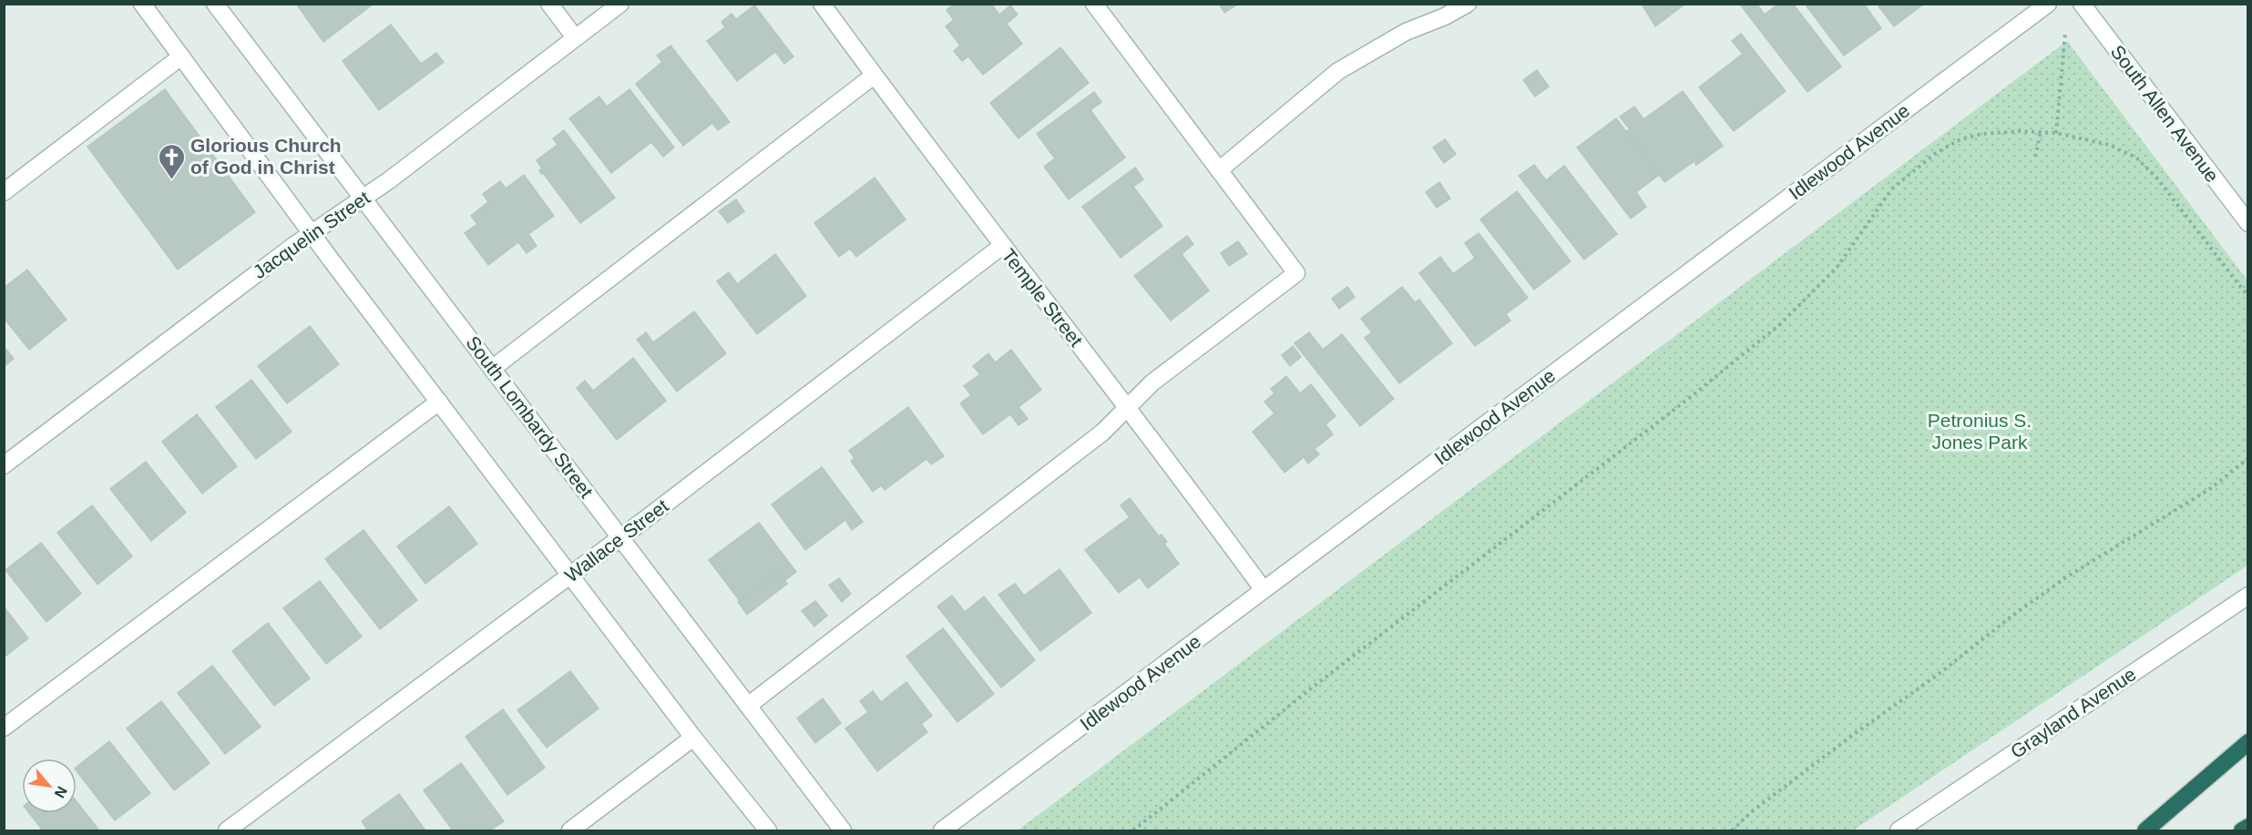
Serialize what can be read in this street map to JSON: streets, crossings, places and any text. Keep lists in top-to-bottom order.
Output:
{
  "streets": {
    "street": [
      "South Allen Avenue",
      "Idlewood Avenue",
      "Jacquelin Street",
      "Temple Street",
      "South Lombardy Street",
      "Wallace Street",
      "Grayland Avenue"
    ]
  },
  "crossings": [
    ["Idlewood Avenue", "Temple Street"],
    ["Jacquelin Street", "South Lombardy Street"],
    ["Temple Street", "Wallace Street"],
    ["South Lombardy Street", "Wallace Street"]
  ],
  "parks": ["Petronius S. Jones Park"],
  "places": {
    "church": ["Glorious Church of God in Christ"]
  },
  "north": "bottom right"
}
